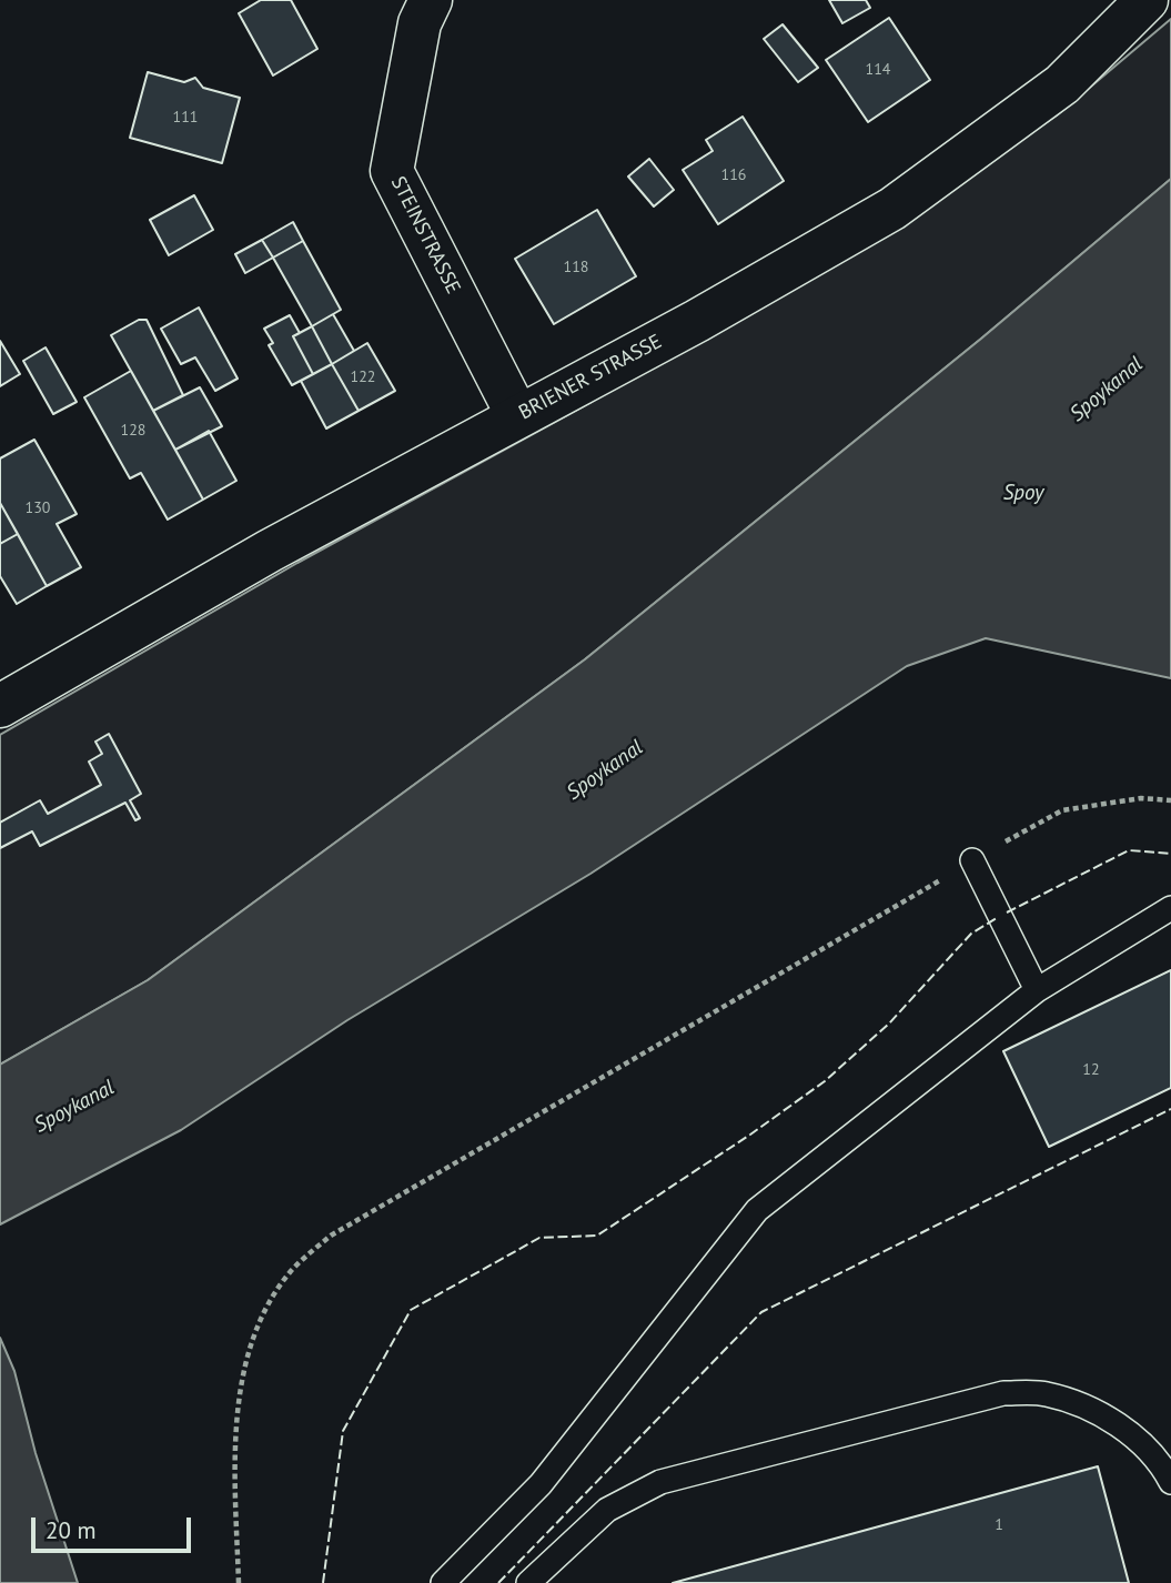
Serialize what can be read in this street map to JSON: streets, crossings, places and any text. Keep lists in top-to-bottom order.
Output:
{
  "streets": {
    "street": ["STEINSTRASSE", "BRIENER STRASSE"]
  },
  "crossings": [
    ["STEINSTRASSE", "BRIENER STRASSE"]
  ],
  "water": ["Spoykanal", "Spoy"],
  "house_numbers": [
    "114",
    "111",
    "116",
    "118",
    "122",
    "128",
    "130",
    "12",
    "1"
  ],
  "scale_bar": "20 m"
}
